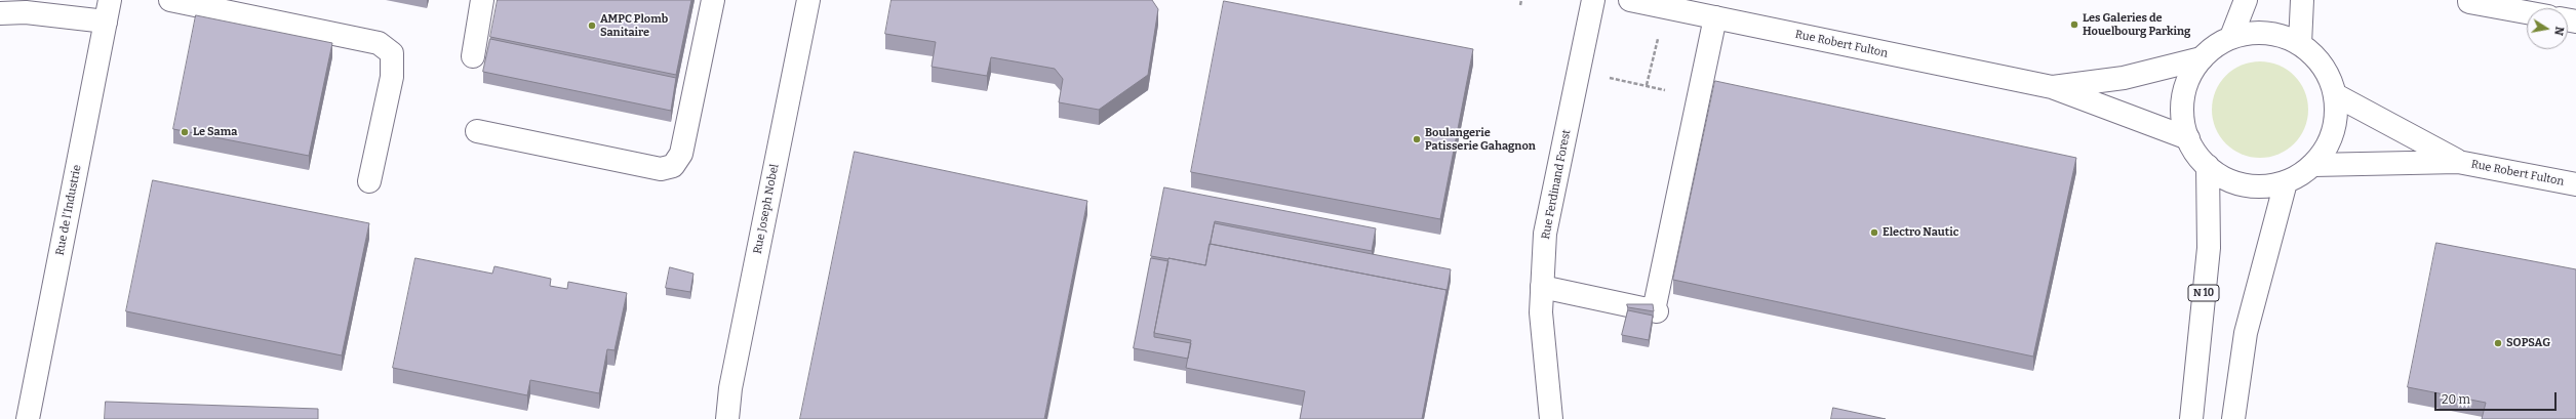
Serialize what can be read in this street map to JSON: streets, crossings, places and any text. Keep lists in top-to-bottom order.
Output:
{
  "streets": {
    "street": [
      "Rue Robert Fulton",
      "Rue Ferdinand Forest",
      "Rue Joseph Nobel",
      "Rue de l'Industrie",
      "N 10"
    ]
  },
  "places": [
    "Les Galeries de Houelbourg Parking",
    "AMPC Plomb Sanitaire",
    "Le Sama",
    "Boulangerie Patisserie Gahagnon",
    "Electro Nautic",
    "SOPSAG"
  ],
  "scale_bar": "20 m",
  "north": "right"
}
